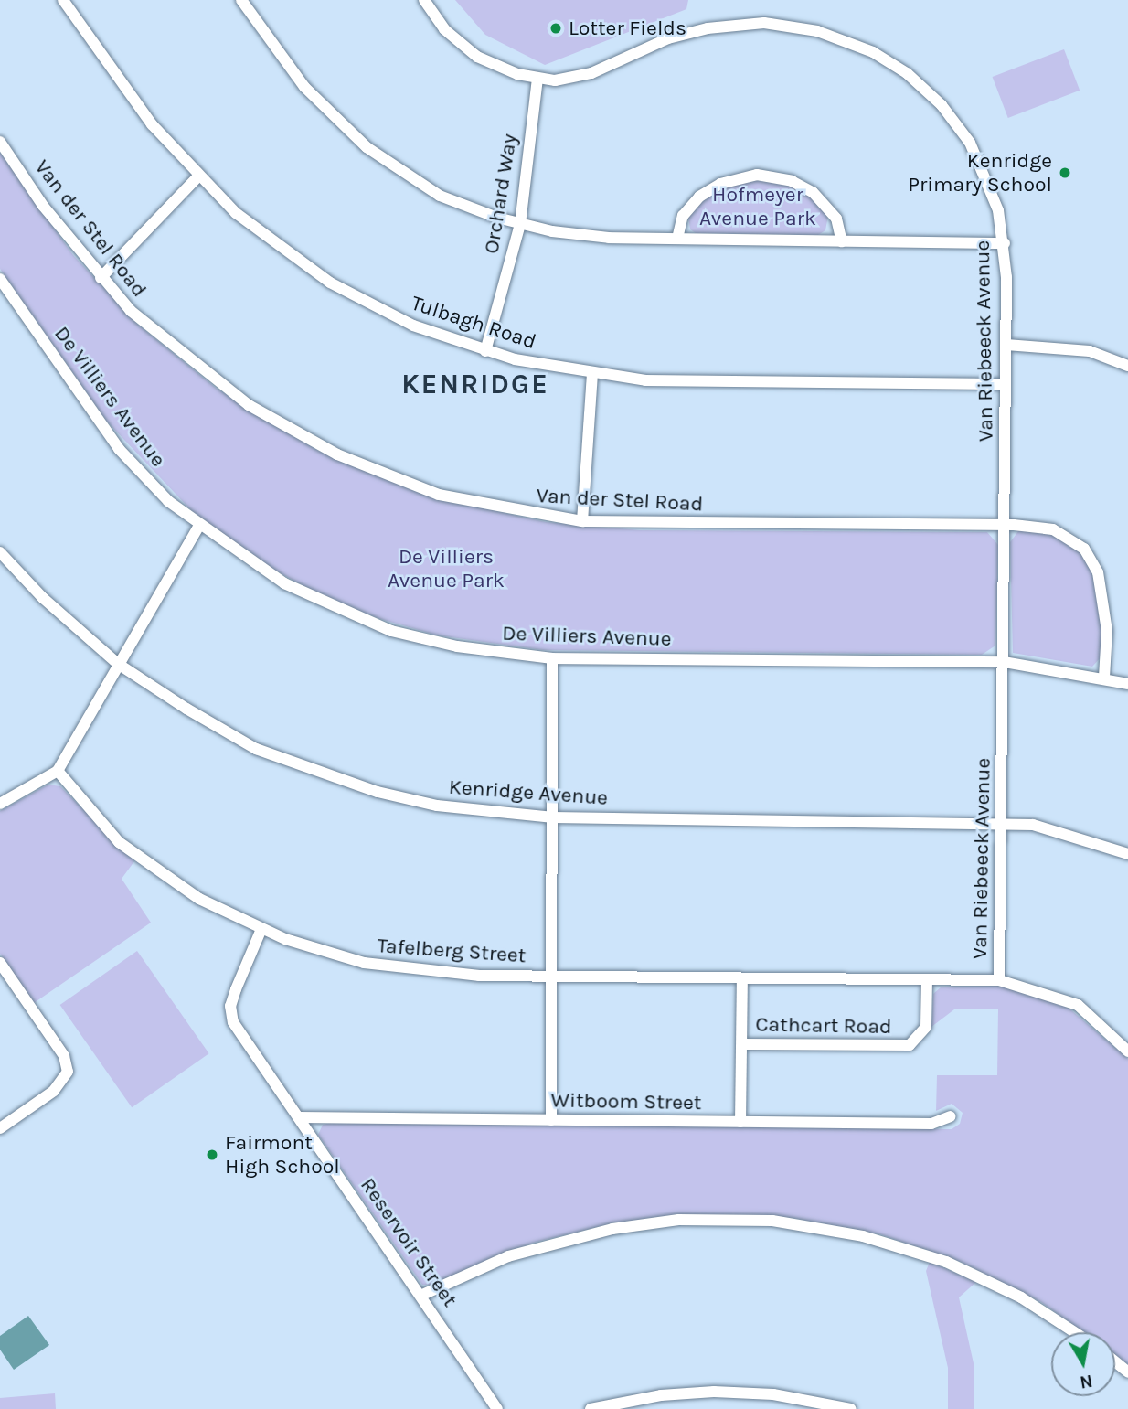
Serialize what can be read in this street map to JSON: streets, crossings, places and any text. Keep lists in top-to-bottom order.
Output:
{
  "streets": {
    "street": [
      "Orchard Way",
      "Van der Stel Road",
      "Tulbagh Road",
      "Van Riebeeck Avenue",
      "De Villiers Avenue",
      "Kenridge Avenue",
      "Tafelberg Street",
      "Cathcart Road",
      "Witboom Street",
      "Reservoir Street"
    ]
  },
  "crossings": [
    ["Orchard Way", "Tulbagh Road"],
    ["Orchard Way", "Van Riebeeck Avenue"],
    ["Van der Stel Road", "Van Riebeeck Avenue"],
    ["Van der Stel Road", "De Villiers Avenue"],
    ["Tulbagh Road", "Van Riebeeck Avenue"],
    ["Van Riebeeck Avenue", "De Villiers Avenue"],
    ["Van Riebeeck Avenue", "Kenridge Avenue"],
    ["Van Riebeeck Avenue", "Tafelberg Street"],
    ["Tafelberg Street", "Cathcart Road"],
    ["Tafelberg Street", "Reservoir Street"],
    ["Witboom Street", "Reservoir Street"]
  ],
  "districts": ["KENRIDGE"],
  "parks": ["Hofmeyer Avenue Park", "De Villiers Avenue Park"],
  "places": ["Lotter Fields", "Kenridge Primary School", "Fairmont High School"],
  "north": "bottom"
}
